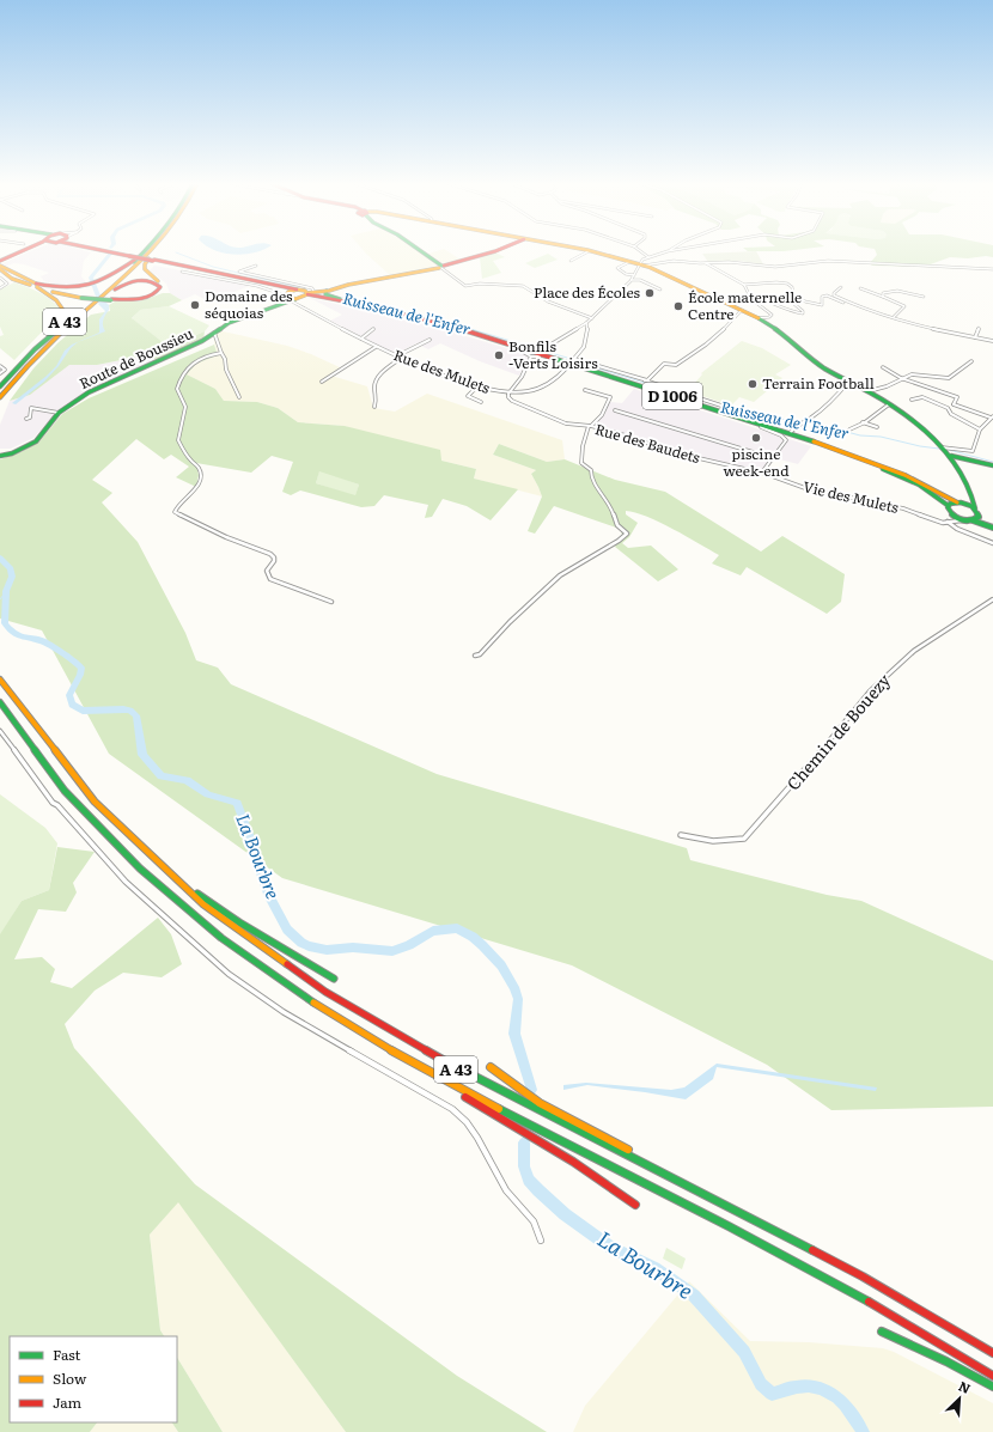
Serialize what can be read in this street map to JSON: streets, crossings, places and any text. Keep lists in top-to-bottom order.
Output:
{
  "streets": {
    "main road": ["A 43", "Route de Boussieu", "D 1006"],
    "street": [
      "Rue des Mulets",
      "Rue des Baudets",
      "Vie des Mulets",
      "Chemin de Bouezy"
    ]
  },
  "crossings": [
    ["Route de Boussieu", "Rue des Mulets"],
    ["Route de Boussieu", "D 1006"],
    ["Rue des Mulets", "D 1006"],
    ["Rue des Mulets", "Rue des Baudets"],
    ["Rue des Baudets", "Vie des Mulets"]
  ],
  "water": ["Ruisseau de l'Enfer", "La Bourbre"],
  "places": [
    "Place des Écoles",
    "Domaine des séquoias",
    "École maternelle Centre",
    "Bonfils -Verts Loisirs",
    "Terrain Football",
    "piscine week-end"
  ],
  "legend": ["Fast", "Slow", "Jam"],
  "north": "top right"
}
